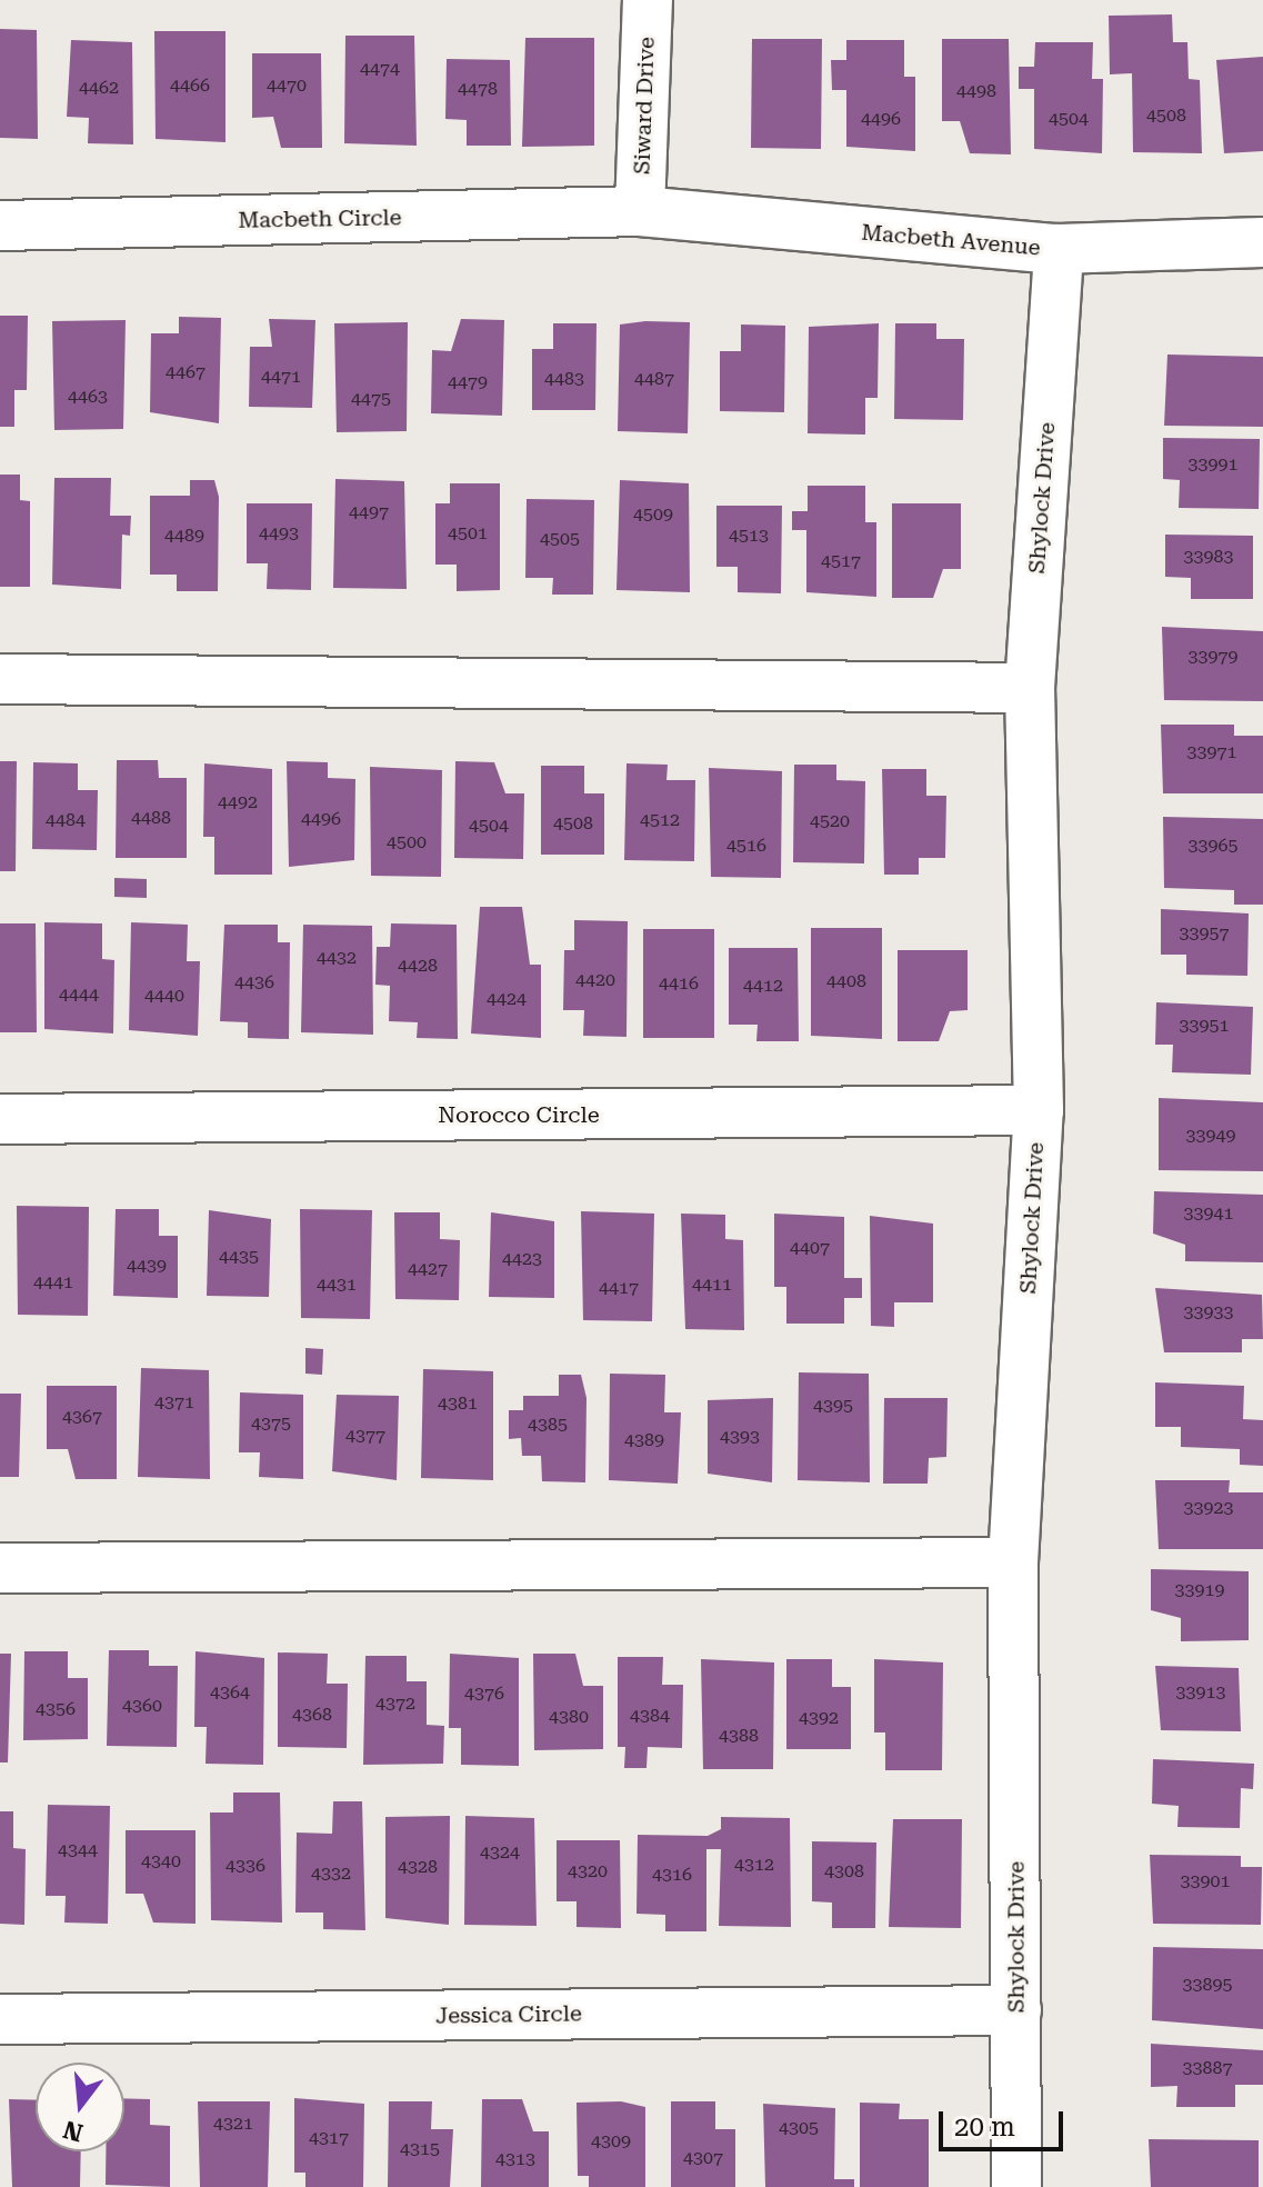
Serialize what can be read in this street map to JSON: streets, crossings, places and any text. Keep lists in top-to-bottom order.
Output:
{
  "streets": {
    "street": [
      "Siward Drive",
      "Macbeth Circle",
      "Macbeth Avenue",
      "Shylock Drive",
      "Norocco Circle",
      "Jessica Circle"
    ]
  },
  "crossings": [
    ["Siward Drive", "Macbeth Circle"],
    ["Siward Drive", "Macbeth Avenue"],
    ["Macbeth Circle", "Macbeth Avenue"],
    ["Macbeth Avenue", "Shylock Drive"],
    ["Shylock Drive", "Norocco Circle"],
    ["Shylock Drive", "Jessica Circle"]
  ],
  "house_numbers": [
    "4474",
    "4466",
    "4470",
    "4462",
    "4478",
    "4498",
    "4508",
    "4496",
    "4504",
    "4467",
    "4471",
    "4483",
    "4487",
    "4479",
    "4463",
    "4475",
    "33991",
    "4497",
    "4509",
    "4493",
    "4501",
    "4489",
    "4513",
    "4505",
    "33983",
    "4517",
    "33979",
    "33971",
    "4492",
    "4488",
    "4496",
    "4484",
    "4512",
    "4520",
    "4508",
    "4504",
    "4500",
    "4516",
    "33965",
    "33957",
    "4432",
    "4428",
    "4420",
    "4408",
    "4436",
    "4416",
    "4412",
    "4444",
    "4440",
    "4424",
    "33951",
    "33949",
    "33941",
    "4407",
    "4435",
    "4423",
    "4439",
    "4427",
    "4441",
    "4431",
    "4411",
    "4417",
    "33933",
    "4371",
    "4381",
    "4395",
    "4367",
    "4375",
    "4385",
    "4377",
    "4393",
    "4389",
    "33923",
    "33919",
    "4364",
    "33913",
    "4376",
    "4372",
    "4360",
    "4356",
    "4368",
    "4384",
    "4380",
    "4392",
    "4388",
    "4344",
    "4324",
    "4340",
    "4312",
    "4336",
    "4328",
    "4320",
    "4308",
    "4332",
    "4316",
    "33901",
    "33895",
    "33887",
    "4321",
    "4305",
    "4317",
    "4309",
    "4315",
    "4307",
    "4313"
  ],
  "scale_bar": "20 m",
  "north": "bottom"
}
